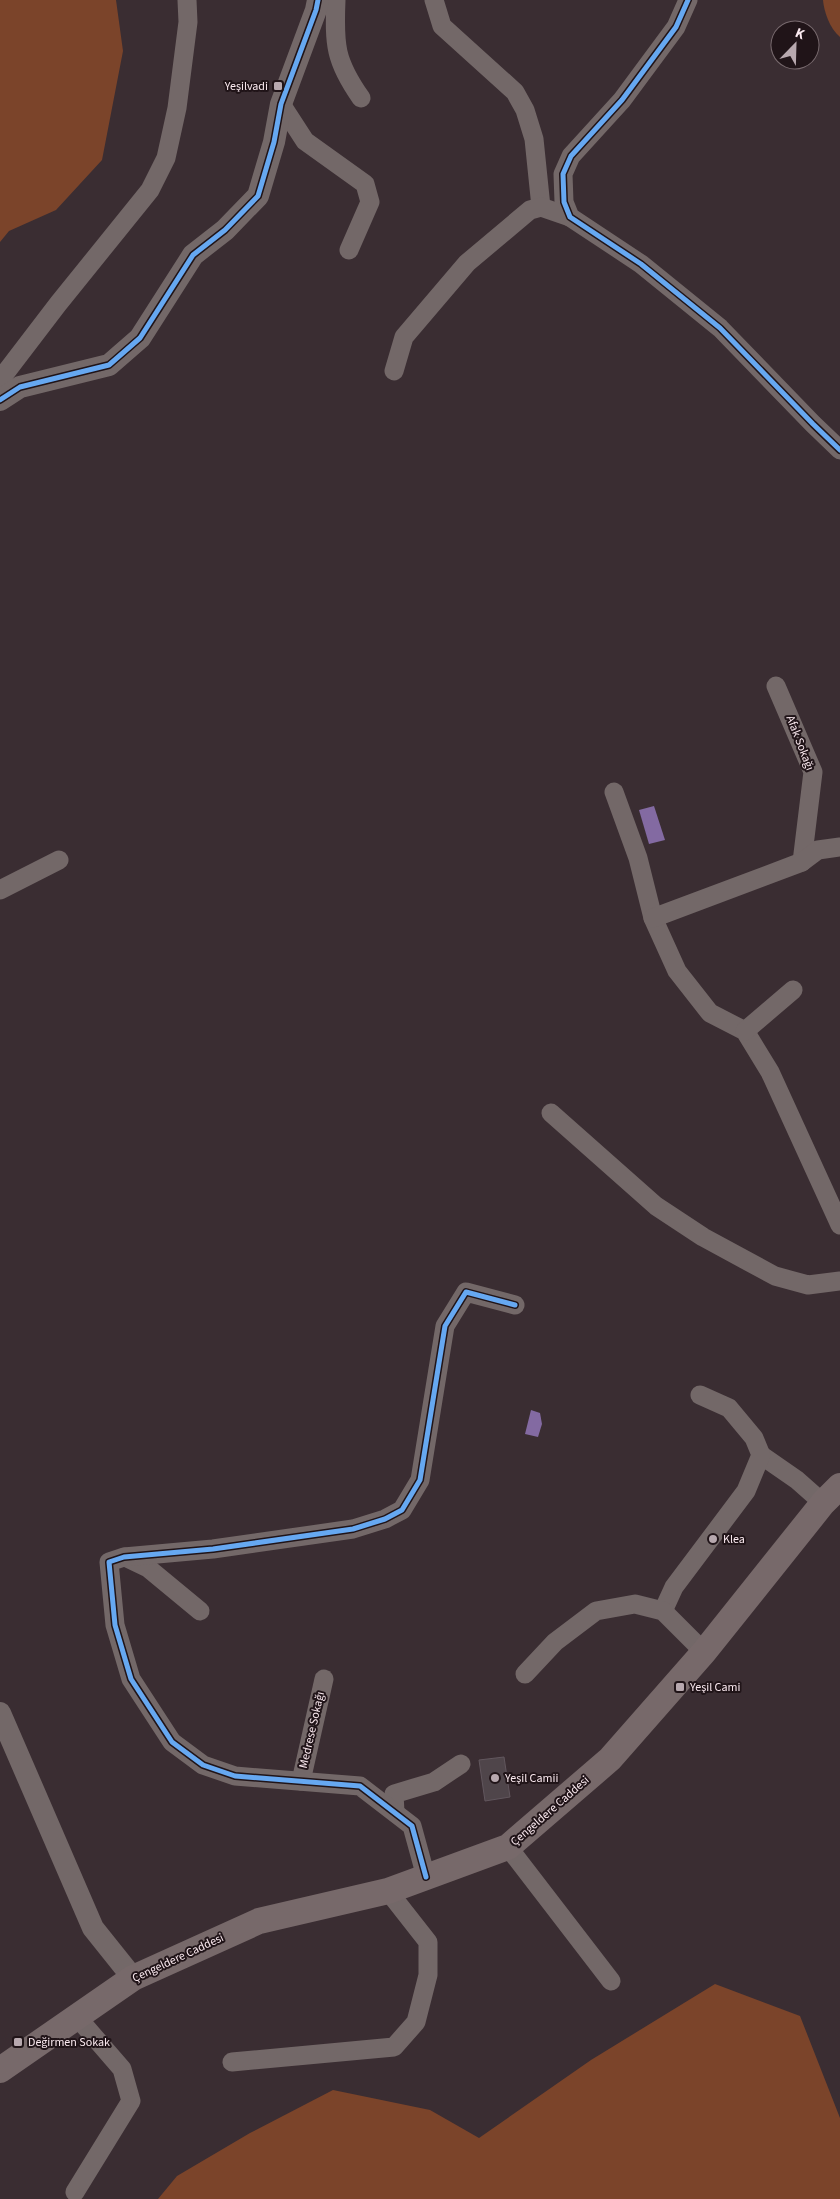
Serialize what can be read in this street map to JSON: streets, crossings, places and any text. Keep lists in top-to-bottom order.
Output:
{
  "streets": {
    "main road": ["Çengeldere Caddesi"],
    "street": ["Afak Sokağı", "Medrese Sokağı"]
  },
  "places": {
    "transit": ["Yeşilvadi", "Yeşil Cami", "Değirmen Sokak"],
    "other": ["Klea", "Yeşil Camii"]
  },
  "north": "top right"
}
